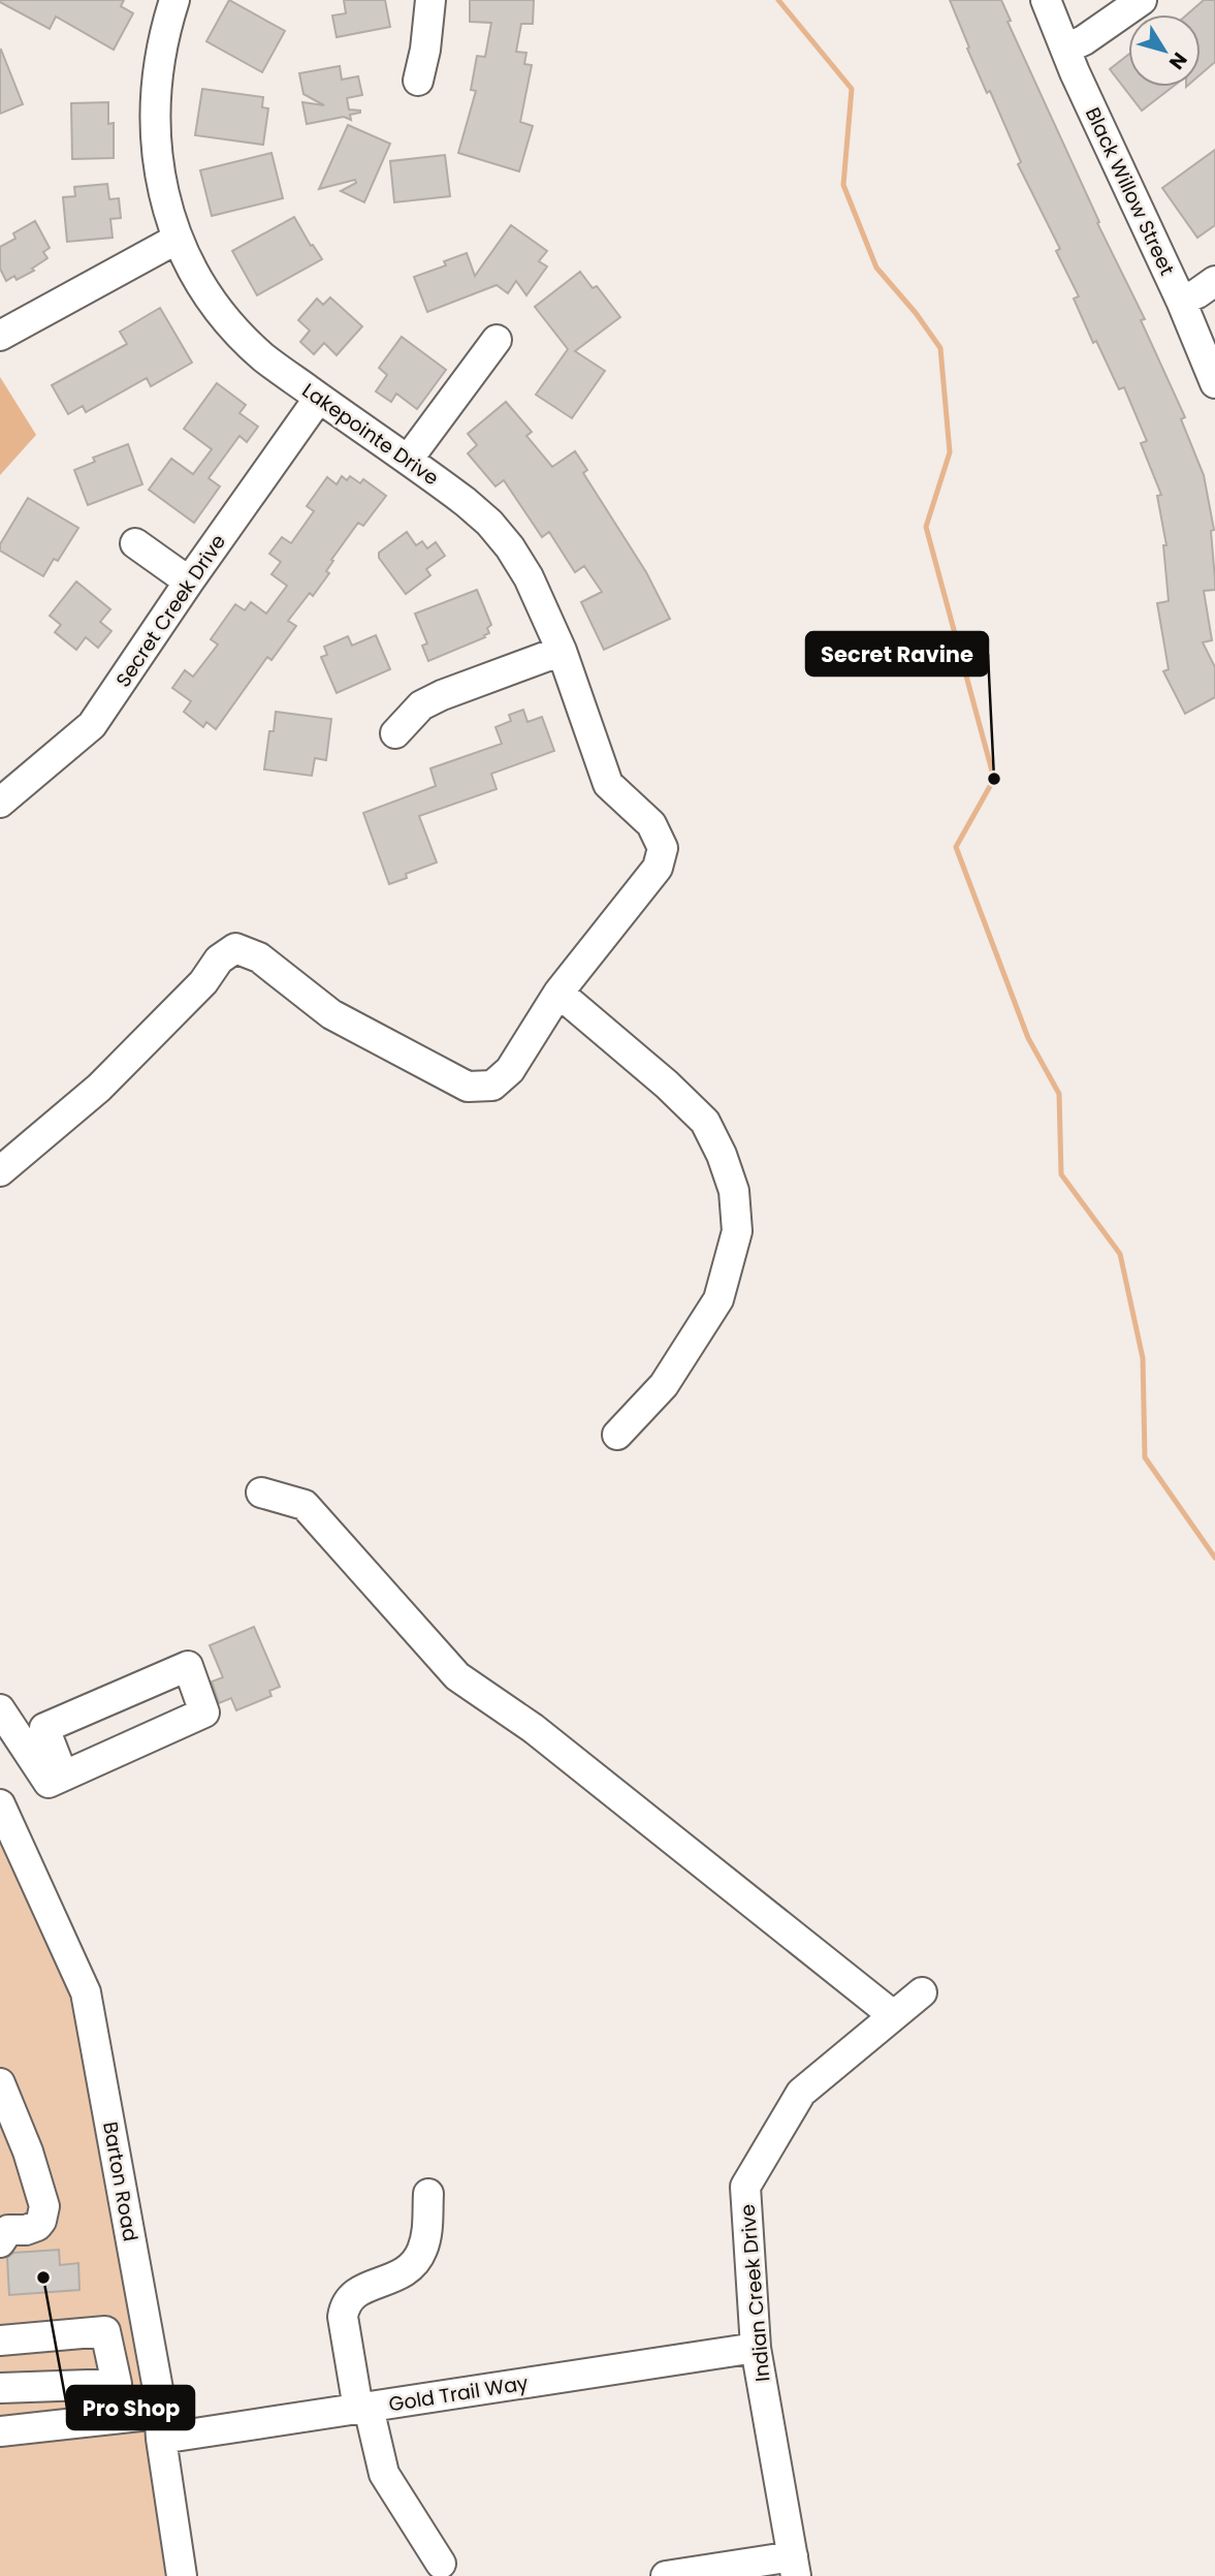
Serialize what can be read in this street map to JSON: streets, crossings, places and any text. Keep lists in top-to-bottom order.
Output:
{
  "streets": {
    "street": [
      "Black Willow Street",
      "Lakepointe Drive",
      "Secret Creek Drive",
      "Barton Road",
      "Indian Creek Drive",
      "Gold Trail Way"
    ]
  },
  "crossings": [
    ["Lakepointe Drive", "Secret Creek Drive"],
    ["Barton Road", "Gold Trail Way"],
    ["Indian Creek Drive", "Gold Trail Way"]
  ],
  "places": ["Secret Ravine", "Pro Shop"],
  "north": "bottom right"
}
